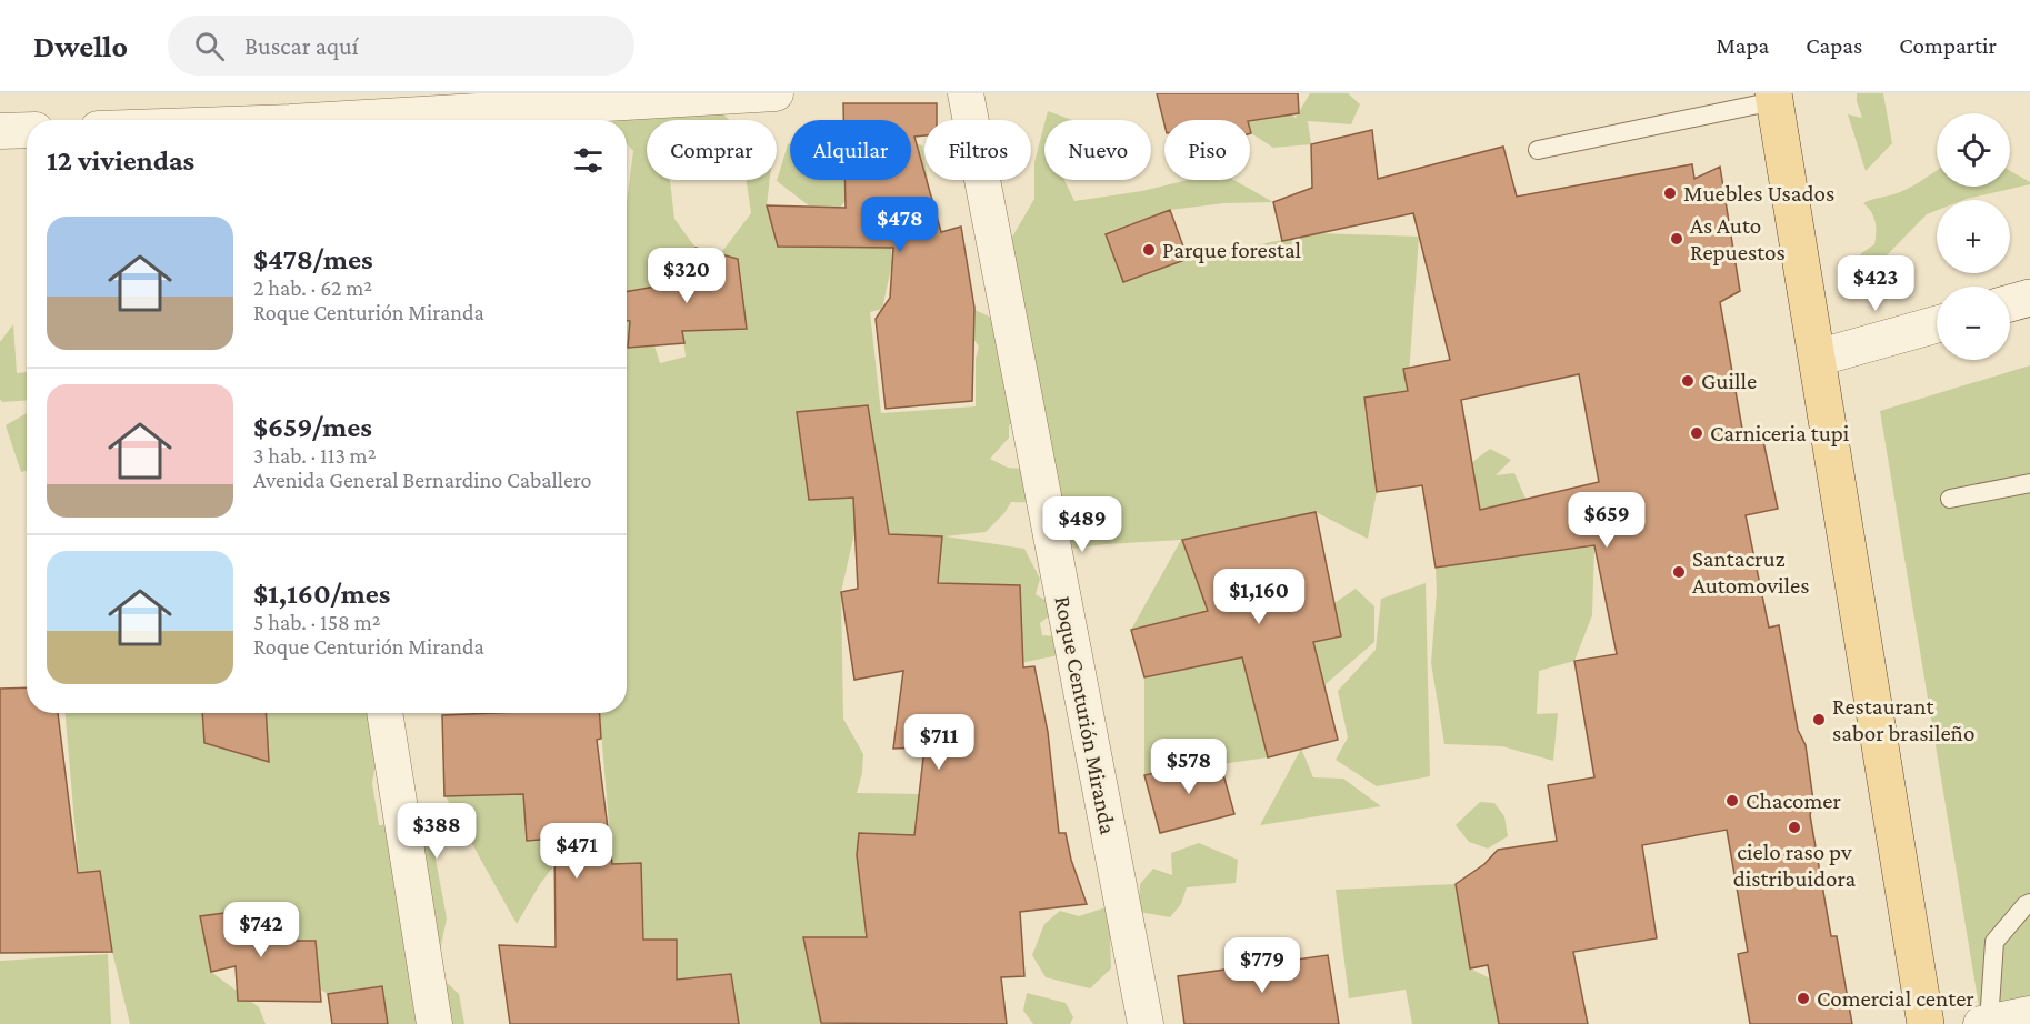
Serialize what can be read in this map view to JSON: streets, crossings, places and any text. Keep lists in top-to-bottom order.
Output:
{
  "streets": {
    "street": ["Roque Centurión Miranda"]
  },
  "places": [
    "Muebles Usados",
    "As Auto Repuestos",
    "Parque forestal",
    "Guille",
    "Carniceria tupi",
    "Santacruz Automoviles",
    "Restaurant sabor brasileño",
    "Chacomer",
    "cielo raso pv distribuidora",
    "Comercial center"
  ],
  "page": {
    "header": "Dwello",
    "search": "Buscar aquí",
    "nav": ["Mapa", "Capas", "Compartir"],
    "map_buttons": ["+", "−"],
    "chip": [
      "Comprar",
      "Alquilar",
      "Filtros",
      "Nuevo",
      "Piso"
    ],
    "heading": "12 viviendas",
    "price": [
      "$478",
      "$320",
      "$423",
      "$659",
      "$489",
      "$1,160",
      "$711",
      "$578",
      "$388",
      "$471",
      "$742",
      "$779"
    ],
    "list": [
      {
        "name": "$478/mes",
        "note": "2 hab. · 62 m² · Roque Centurión Miranda"
      },
      {
        "name": "$659/mes",
        "note": "3 hab. · 113 m² · Avenida General Bernardino Caballero"
      },
      {
        "name": "$1,160/mes",
        "note": "5 hab. · 158 m² · Roque Centurión Miranda"
      }
    ]
  }
}
